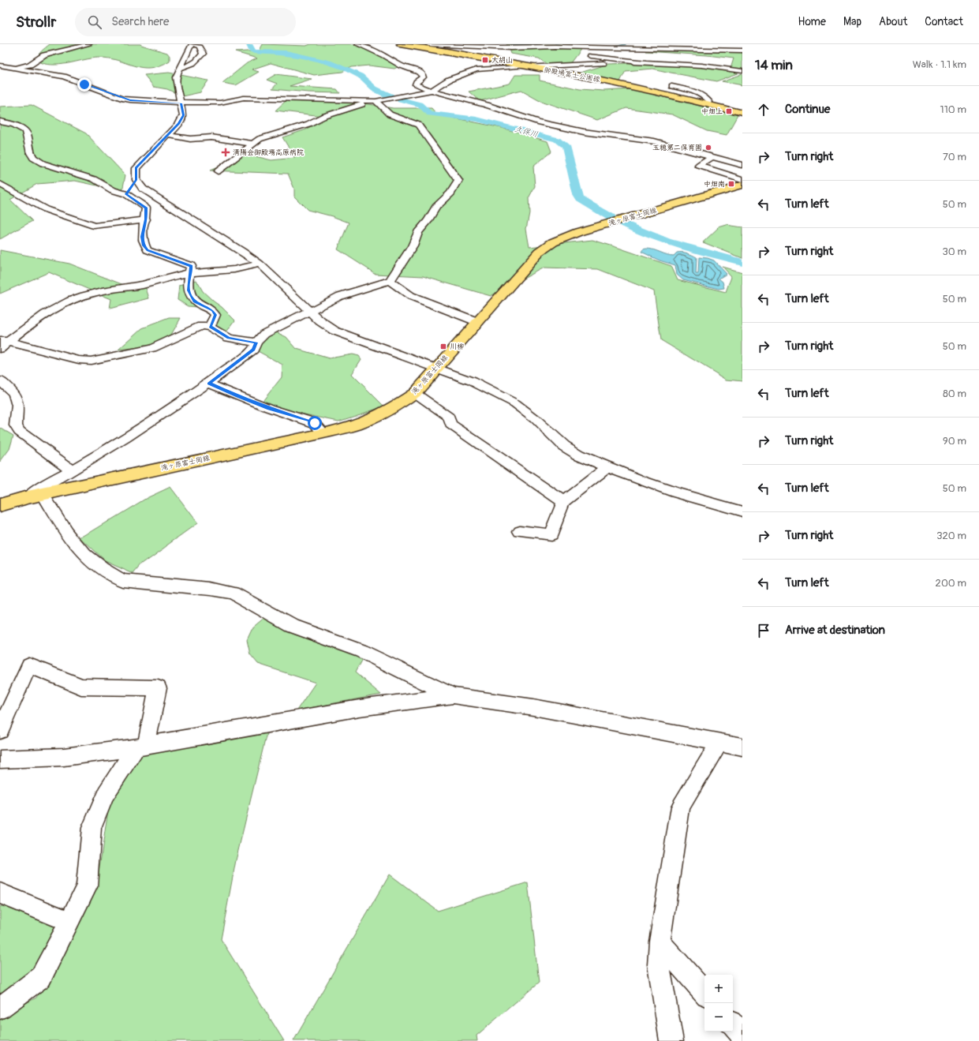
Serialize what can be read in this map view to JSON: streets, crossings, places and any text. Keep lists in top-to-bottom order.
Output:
{
  "streets": {
    "main road": ["御殿場富士公園線", "滝ヶ原富士岡線"]
  },
  "water": ["久保川"],
  "places": {
    "transit": [
      "大胡山",
      "中畑上",
      "中畑南",
      "川柳"
    ],
    "other": ["玉穂第二保育園"],
    "health": ["清陽会御殿場高原病院"]
  },
  "page": {
    "header": "Strollr",
    "search": "Search here",
    "nav": [
      "Home",
      "Map",
      "About",
      "Contact"
    ],
    "heading": ["14 min", "Walk · 1.1 km"],
    "list": [
      ["Continue", "110 m"],
      ["Turn right", "70 m"],
      ["Turn left", "50 m"],
      ["Turn right", "30 m"],
      ["Turn left", "50 m"],
      ["Turn right", "50 m"],
      ["Turn left", "80 m"],
      ["Turn right", "90 m"],
      ["Turn left", "50 m"],
      ["Turn right", "320 m"],
      ["Turn left", "200 m"],
      "Arrive at destination"
    ],
    "map_buttons": ["+", "−"]
  }
}
